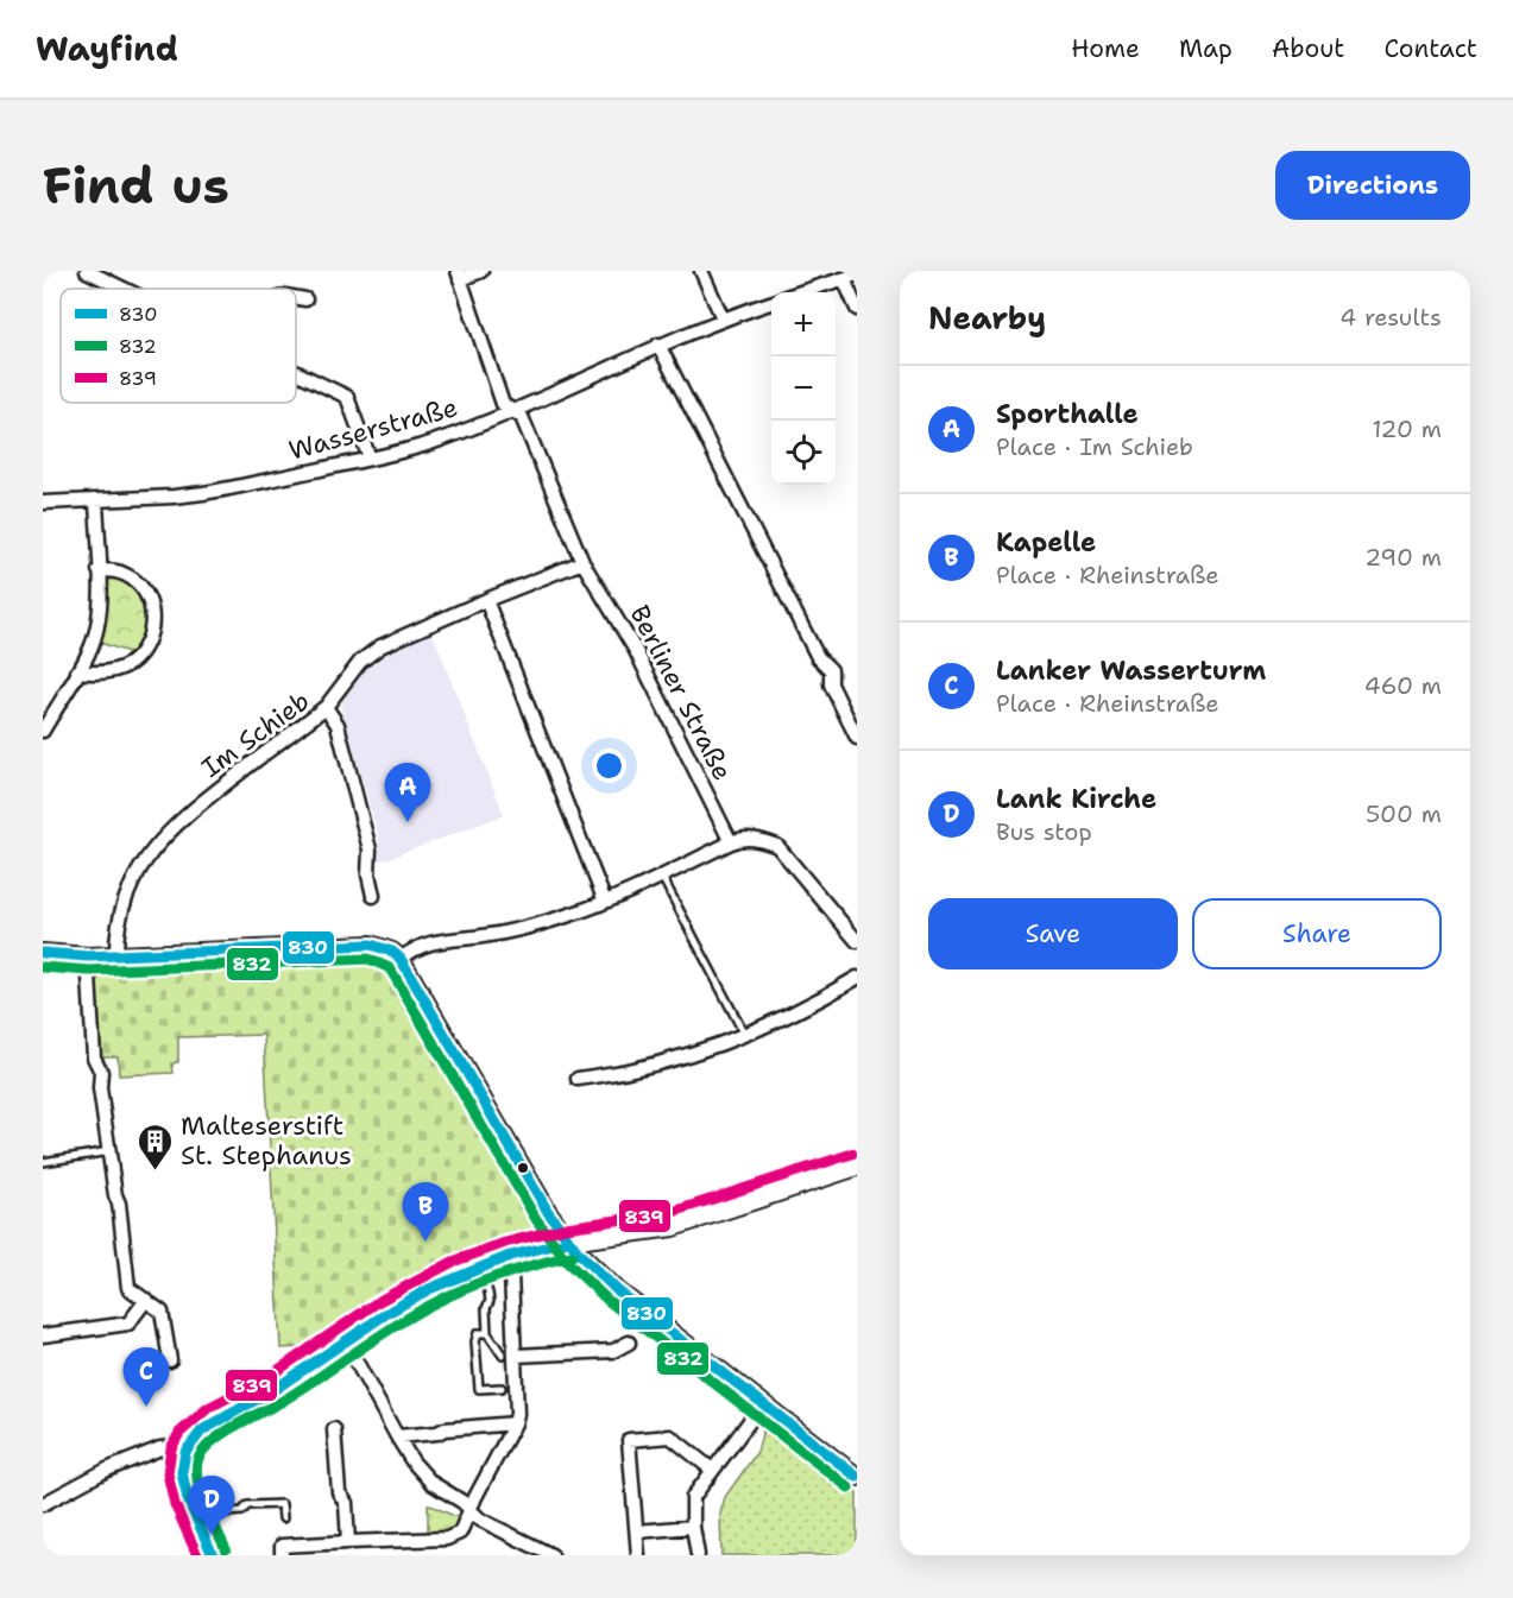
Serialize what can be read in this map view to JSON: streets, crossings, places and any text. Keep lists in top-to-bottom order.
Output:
{
  "streets": {
    "street": ["Wasserstraße", "Berliner Straße", "Im Schieb"]
  },
  "crossings": [
    ["Wasserstraße", "Berliner Straße"]
  ],
  "places": {
    "building": ["Malteserstift St. Stephanus"]
  },
  "lines": ["transit line 830", "transit line 832", "transit line 839"],
  "legend": ["830", "832", "839"],
  "page": {
    "header": "Wayfind",
    "nav": [
      "Home",
      "Map",
      "About",
      "Contact"
    ],
    "buttons": [
      "Directions",
      ["Save", "Share"]
    ],
    "title": "Find us",
    "heading": ["Nearby", "4 results"],
    "map_buttons": ["+", "−"],
    "list": [
      {
        "mark": "A",
        "name": "Sporthalle",
        "note": "Place · Im Schieb",
        "value": "120 m"
      },
      {
        "mark": "B",
        "name": "Kapelle",
        "note": "Place · Rheinstraße",
        "value": "290 m"
      },
      {
        "mark": "C",
        "name": "Lanker Wasserturm",
        "note": "Place · Rheinstraße",
        "value": "460 m"
      },
      {
        "mark": "D",
        "name": "Lank Kirche",
        "note": "Bus stop",
        "value": "500 m"
      }
    ],
    "pins": [
      "A",
      "B",
      "C",
      "D"
    ]
  }
}
